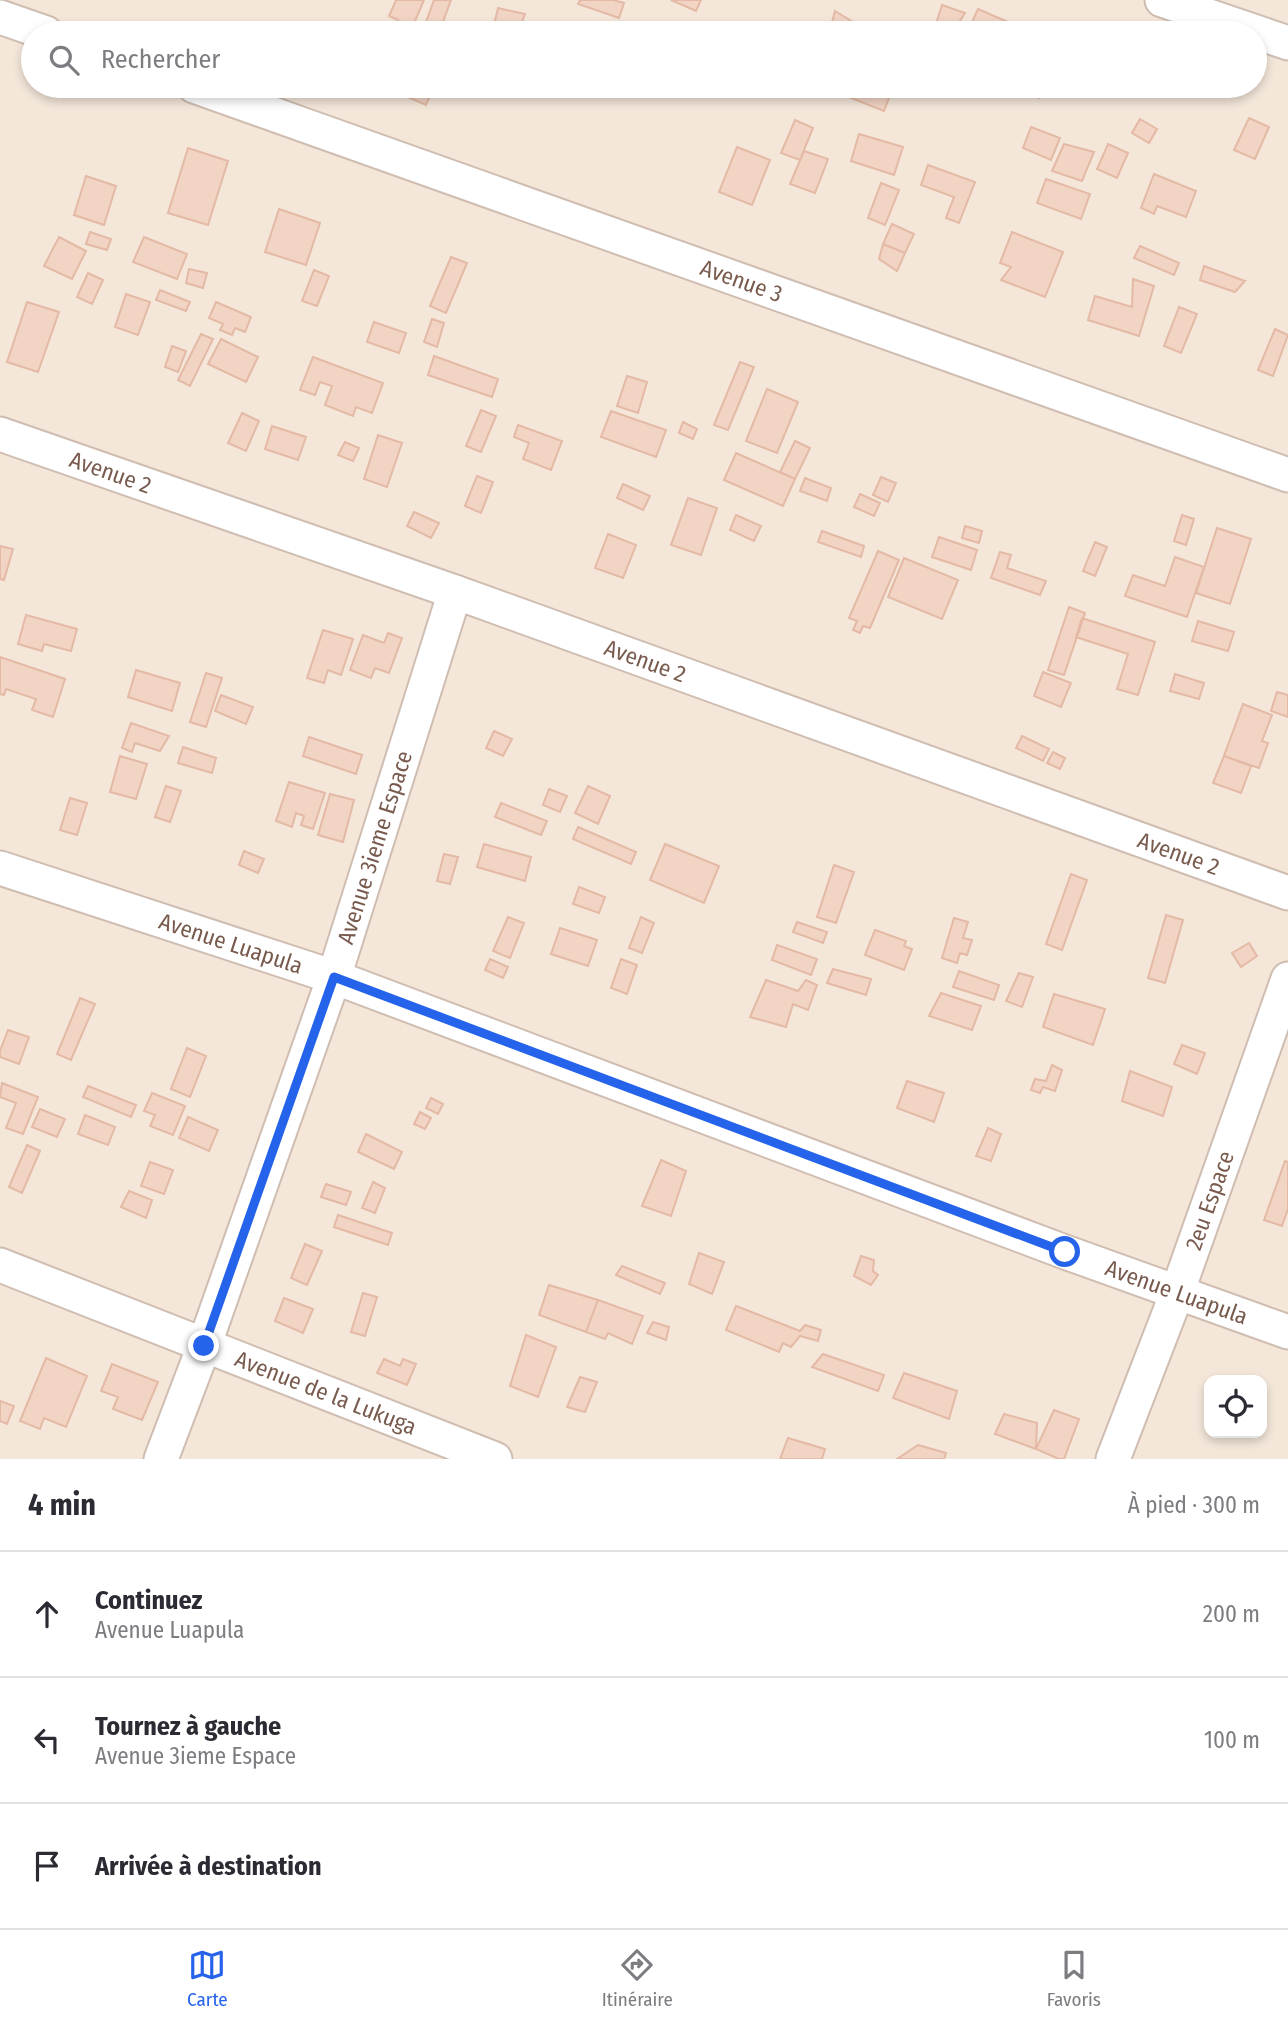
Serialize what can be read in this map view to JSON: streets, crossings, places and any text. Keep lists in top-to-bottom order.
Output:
{
  "streets": {
    "street": [
      "Avenue 3",
      "Avenue 2",
      "Avenue 3ieme Espace",
      "Avenue Luapula",
      "2eu Espace",
      "Avenue de la Lukuga"
    ]
  },
  "crossings": [
    ["Avenue 2", "Avenue 3ieme Espace"],
    ["Avenue 3ieme Espace", "Avenue Luapula"],
    ["Avenue 3ieme Espace", "Avenue de la Lukuga"],
    ["Avenue Luapula", "2eu Espace"]
  ],
  "page": {
    "search": "Rechercher",
    "heading": ["4 min", "À pied · 300 m"],
    "list": [
      ["Continuez", "Avenue Luapula", "200 m"],
      ["Tournez à gauche", "Avenue 3ieme Espace", "100 m"],
      "Arrivée à destination"
    ],
    "nav": ["Carte", "Itinéraire", "Favoris"]
  }
}
